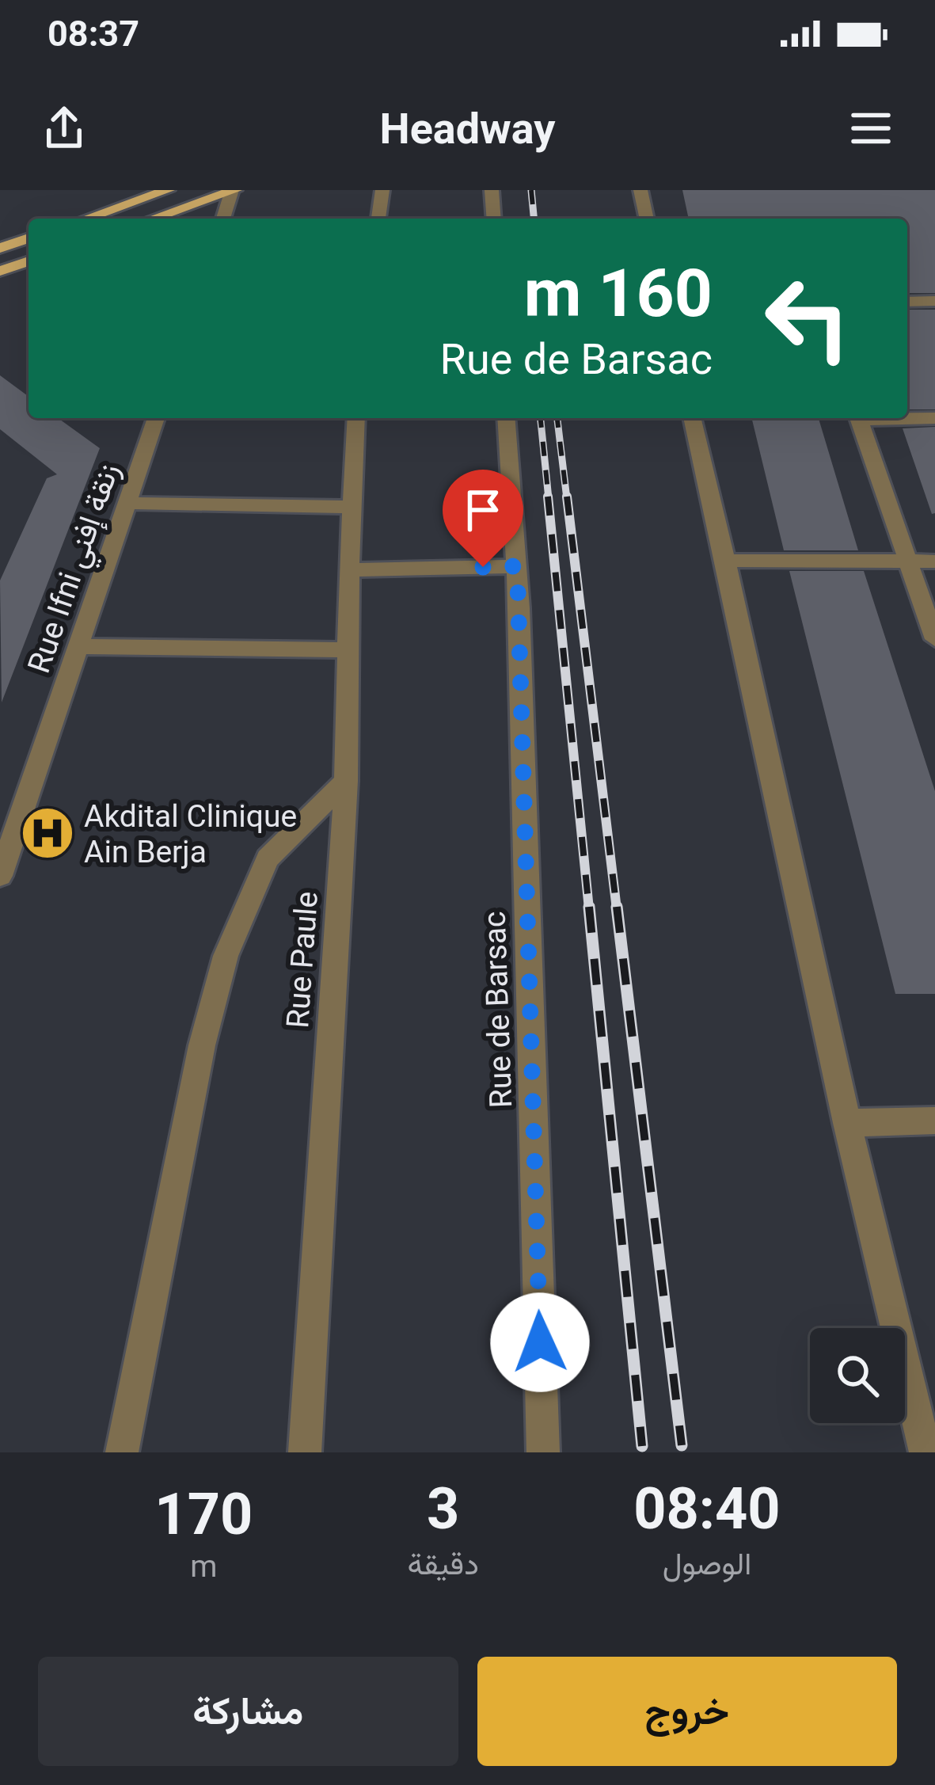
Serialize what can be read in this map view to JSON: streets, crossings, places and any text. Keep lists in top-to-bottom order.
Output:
{
  "streets": {
    "street": ["Rue Ifni زنقة إفني", "Rue Paule", "Rue de Barsac"]
  },
  "places": {
    "hospital": ["Akdital Clinique Ain Berja"]
  },
  "page": {
    "status": "08:37",
    "header": "Headway",
    "turn": ["160 m", "Rue de Barsac"],
    "eta": [
      "08:40",
      "الوصول",
      "3",
      "دقيقة",
      "170",
      "m"
    ],
    "buttons": ["خروج", "مشاركة"]
  }
}
